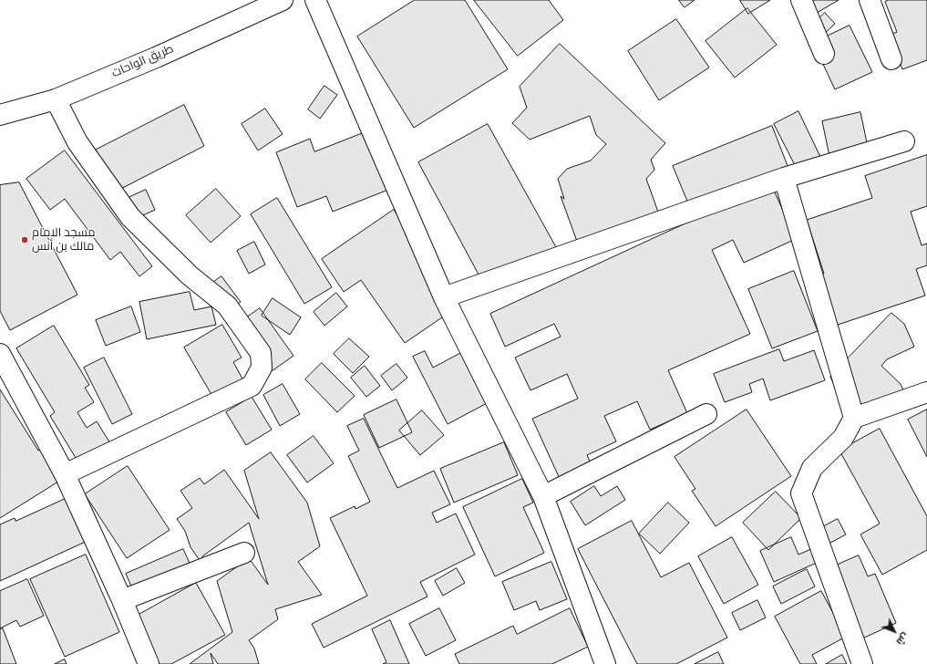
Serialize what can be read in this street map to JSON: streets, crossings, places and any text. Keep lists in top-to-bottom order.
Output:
{
  "streets": {
    "street": ["طريق الواحات"]
  },
  "places": ["مسجد الإمام مالك بن أنس"],
  "north": "bottom right"
}
